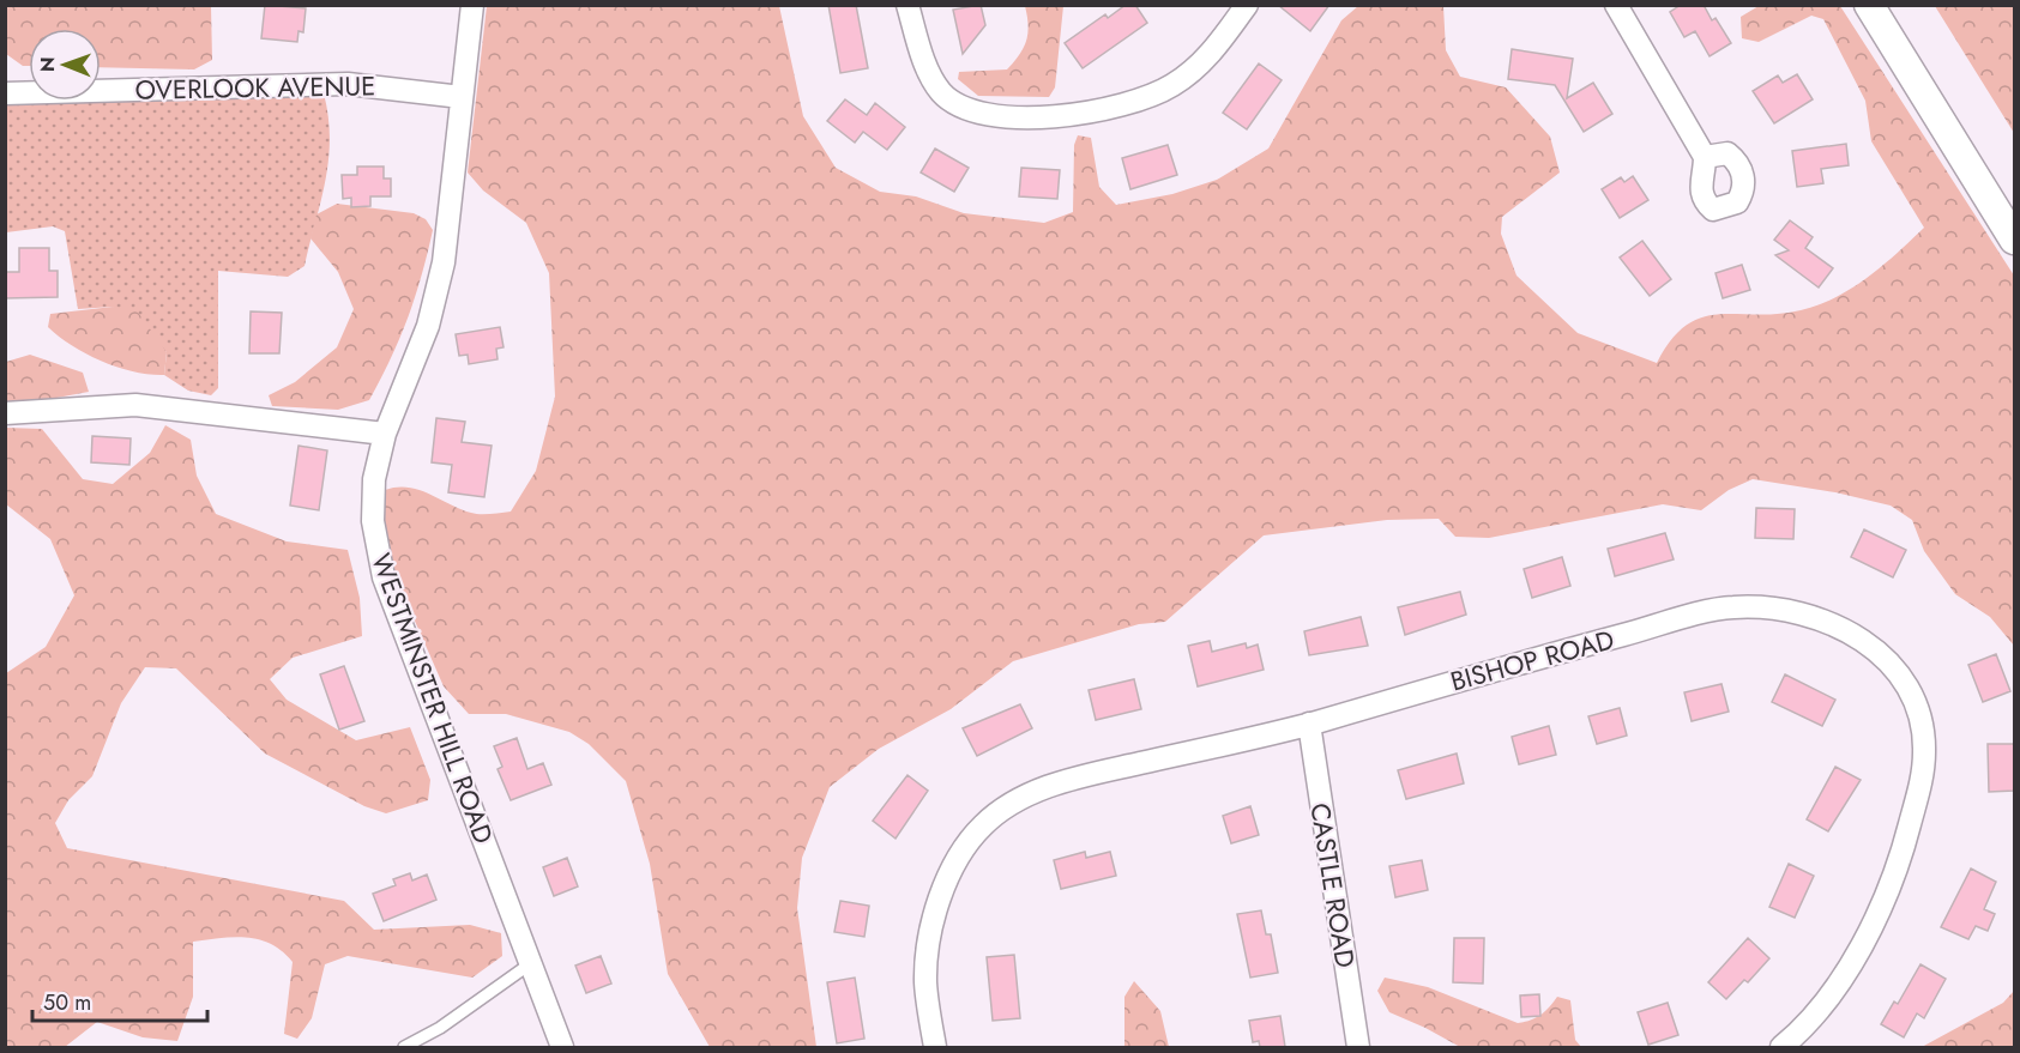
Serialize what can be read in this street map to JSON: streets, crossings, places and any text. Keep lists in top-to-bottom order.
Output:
{
  "streets": {
    "street": [
      "OVERLOOK AVENUE",
      "BISHOP ROAD",
      "WESTMINSTER HILL ROAD",
      "CASTLE ROAD"
    ]
  },
  "crossings": [
    ["OVERLOOK AVENUE", "WESTMINSTER HILL ROAD"],
    ["BISHOP ROAD", "CASTLE ROAD"]
  ],
  "scale_bar": "50 m",
  "north": "left"
}
